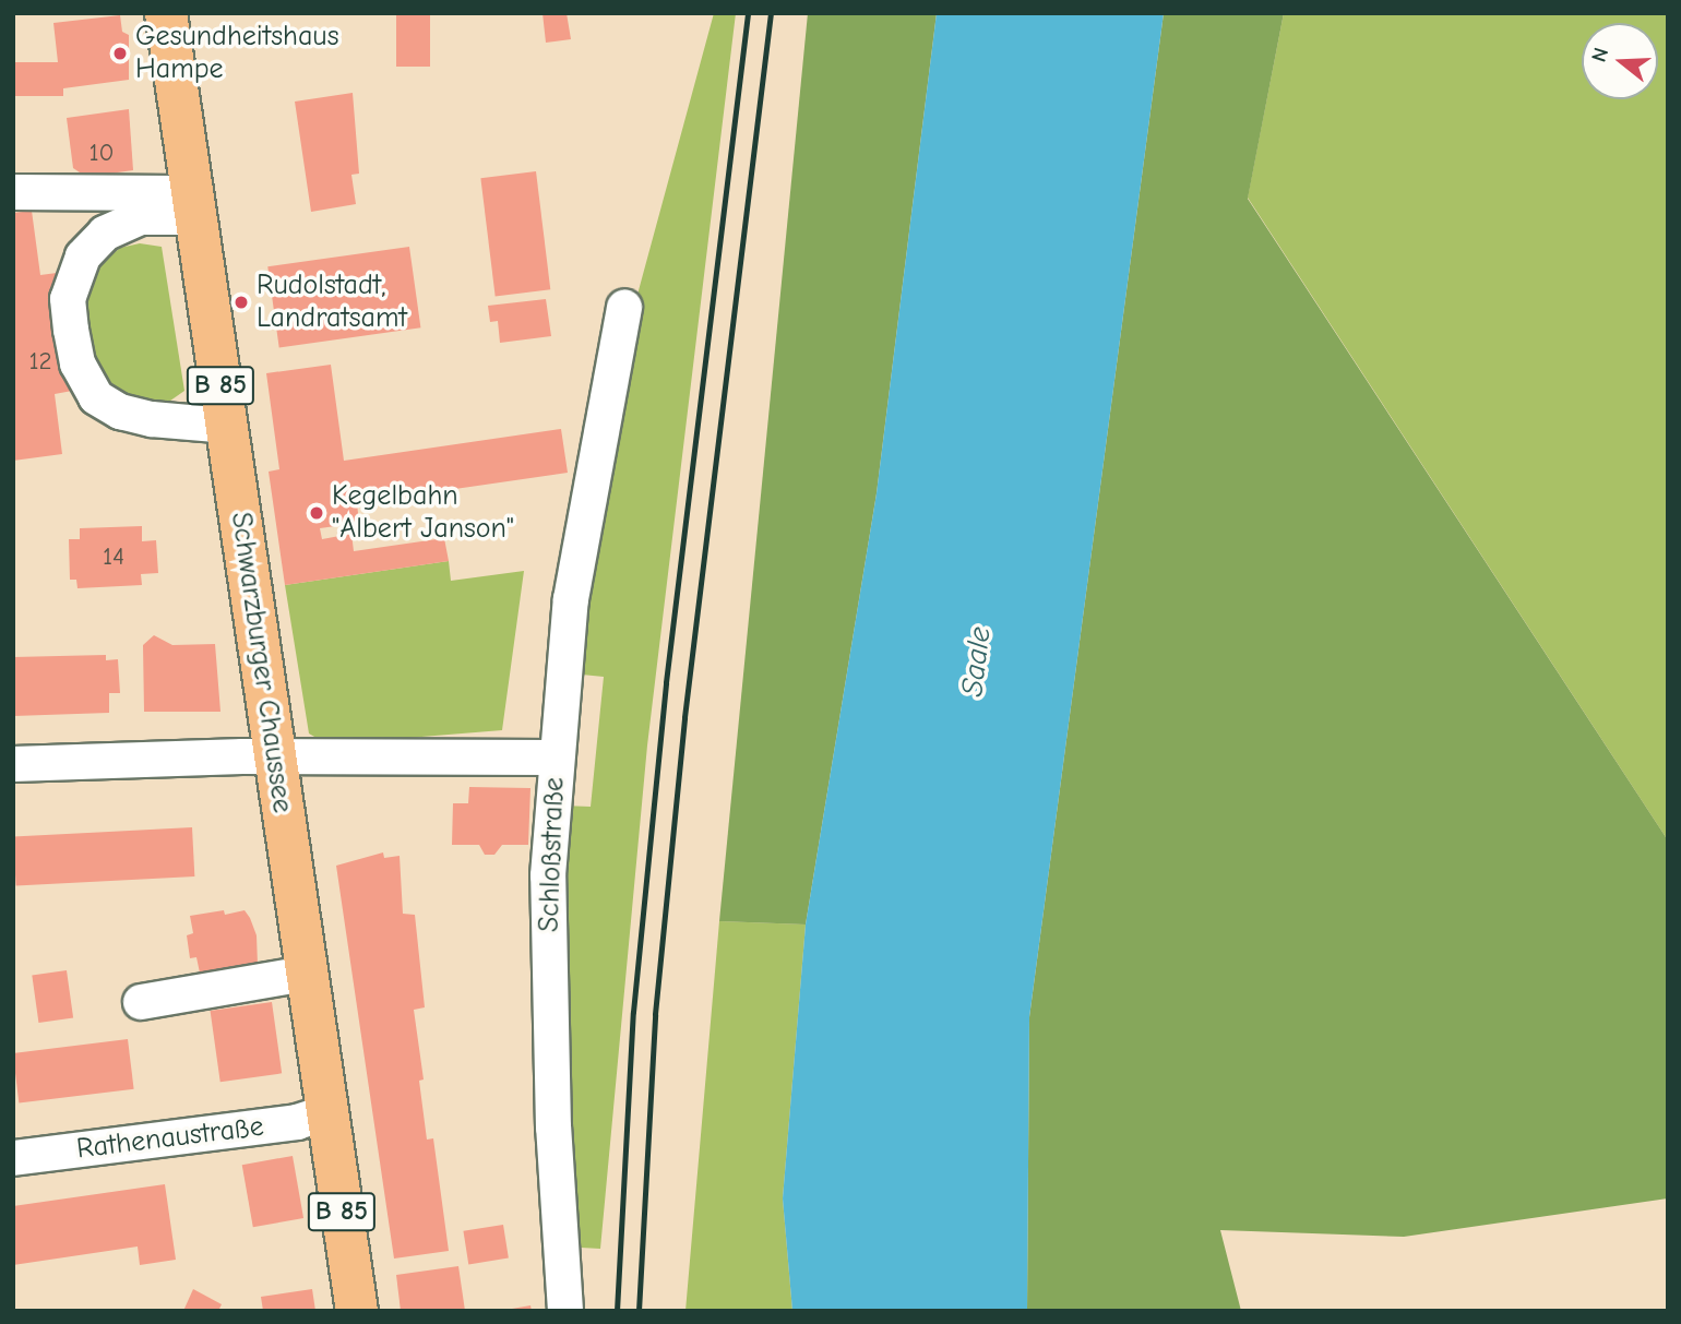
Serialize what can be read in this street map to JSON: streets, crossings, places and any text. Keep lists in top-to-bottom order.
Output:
{
  "streets": {
    "main road": ["B 85", "Schwarzburger Chaussee"],
    "street": ["Schloßstraße", "Rathenaustraße"]
  },
  "crossings": [
    ["Schwarzburger Chaussee", "Schloßstraße"],
    ["Schwarzburger Chaussee", "Rathenaustraße"]
  ],
  "water": ["Saale"],
  "places": ["Gesundheitshaus Hampe", "Rudolstadt, Landratsamt", "Kegelbahn \"Albert Janson\""],
  "house_numbers": ["10", "12", "14"],
  "north": "left"
}
